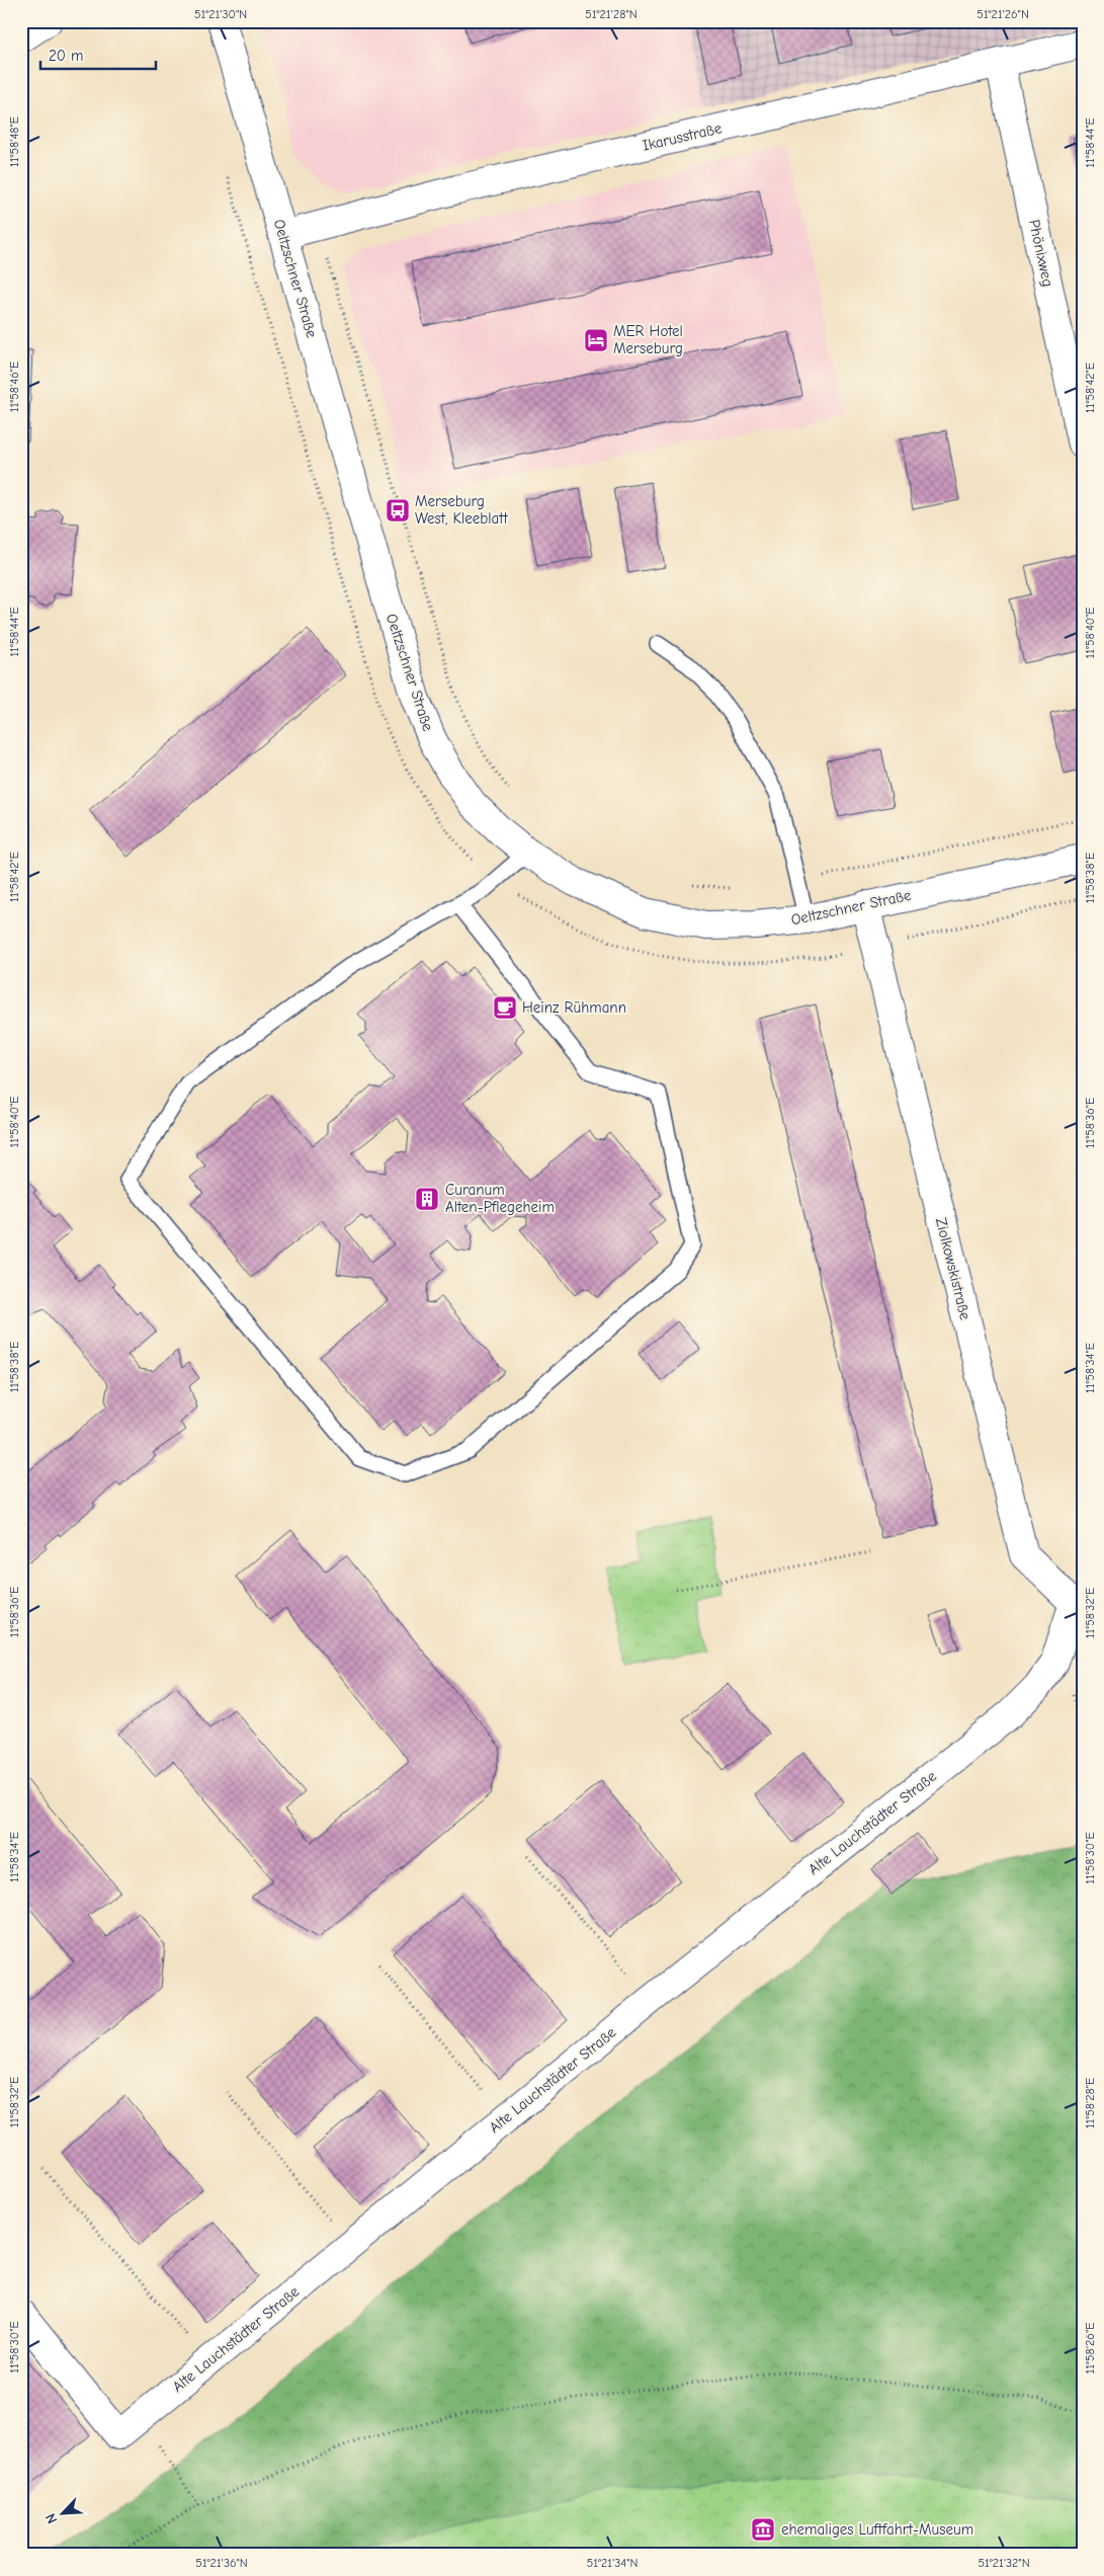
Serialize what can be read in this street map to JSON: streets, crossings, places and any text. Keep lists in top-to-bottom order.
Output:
{
  "streets": {
    "street": [
      "Ikarusstraße",
      "Phönixweg",
      "Oeltzschner Straße",
      "Ziolkowskistraße",
      "Alte Lauchstädter Straße"
    ]
  },
  "crossings": [
    ["Ikarusstraße", "Phönixweg"],
    ["Ikarusstraße", "Oeltzschner Straße"],
    ["Oeltzschner Straße", "Ziolkowskistraße"],
    ["Ziolkowskistraße", "Alte Lauchstädter Straße"]
  ],
  "places": {
    "hotel": ["MER Hotel Merseburg"],
    "bus stop": ["Merseburg West, Kleeblatt"],
    "cafe": ["Heinz Rühmann"],
    "building": ["Curanum Alten-Pflegeheim"],
    "museum": ["ehemaliges Luftfahrt-Museum"]
  },
  "scale_bar": "20 m",
  "north": "bottom left",
  "coordinates": [
    "51°21'30\"N",
    "51°21'28\"N",
    "51°21'26\"N",
    "11°58'48\"E",
    "11°58'44\"E",
    "11°58'46\"E",
    "11°58'42\"E",
    "11°58'40\"E",
    "11°58'38\"E",
    "11°58'36\"E",
    "11°58'34\"E",
    "11°58'32\"E",
    "11°58'30\"E",
    "11°58'28\"E",
    "11°58'26\"E",
    "51°21'36\"N",
    "51°21'34\"N",
    "51°21'32\"N"
  ]
}
